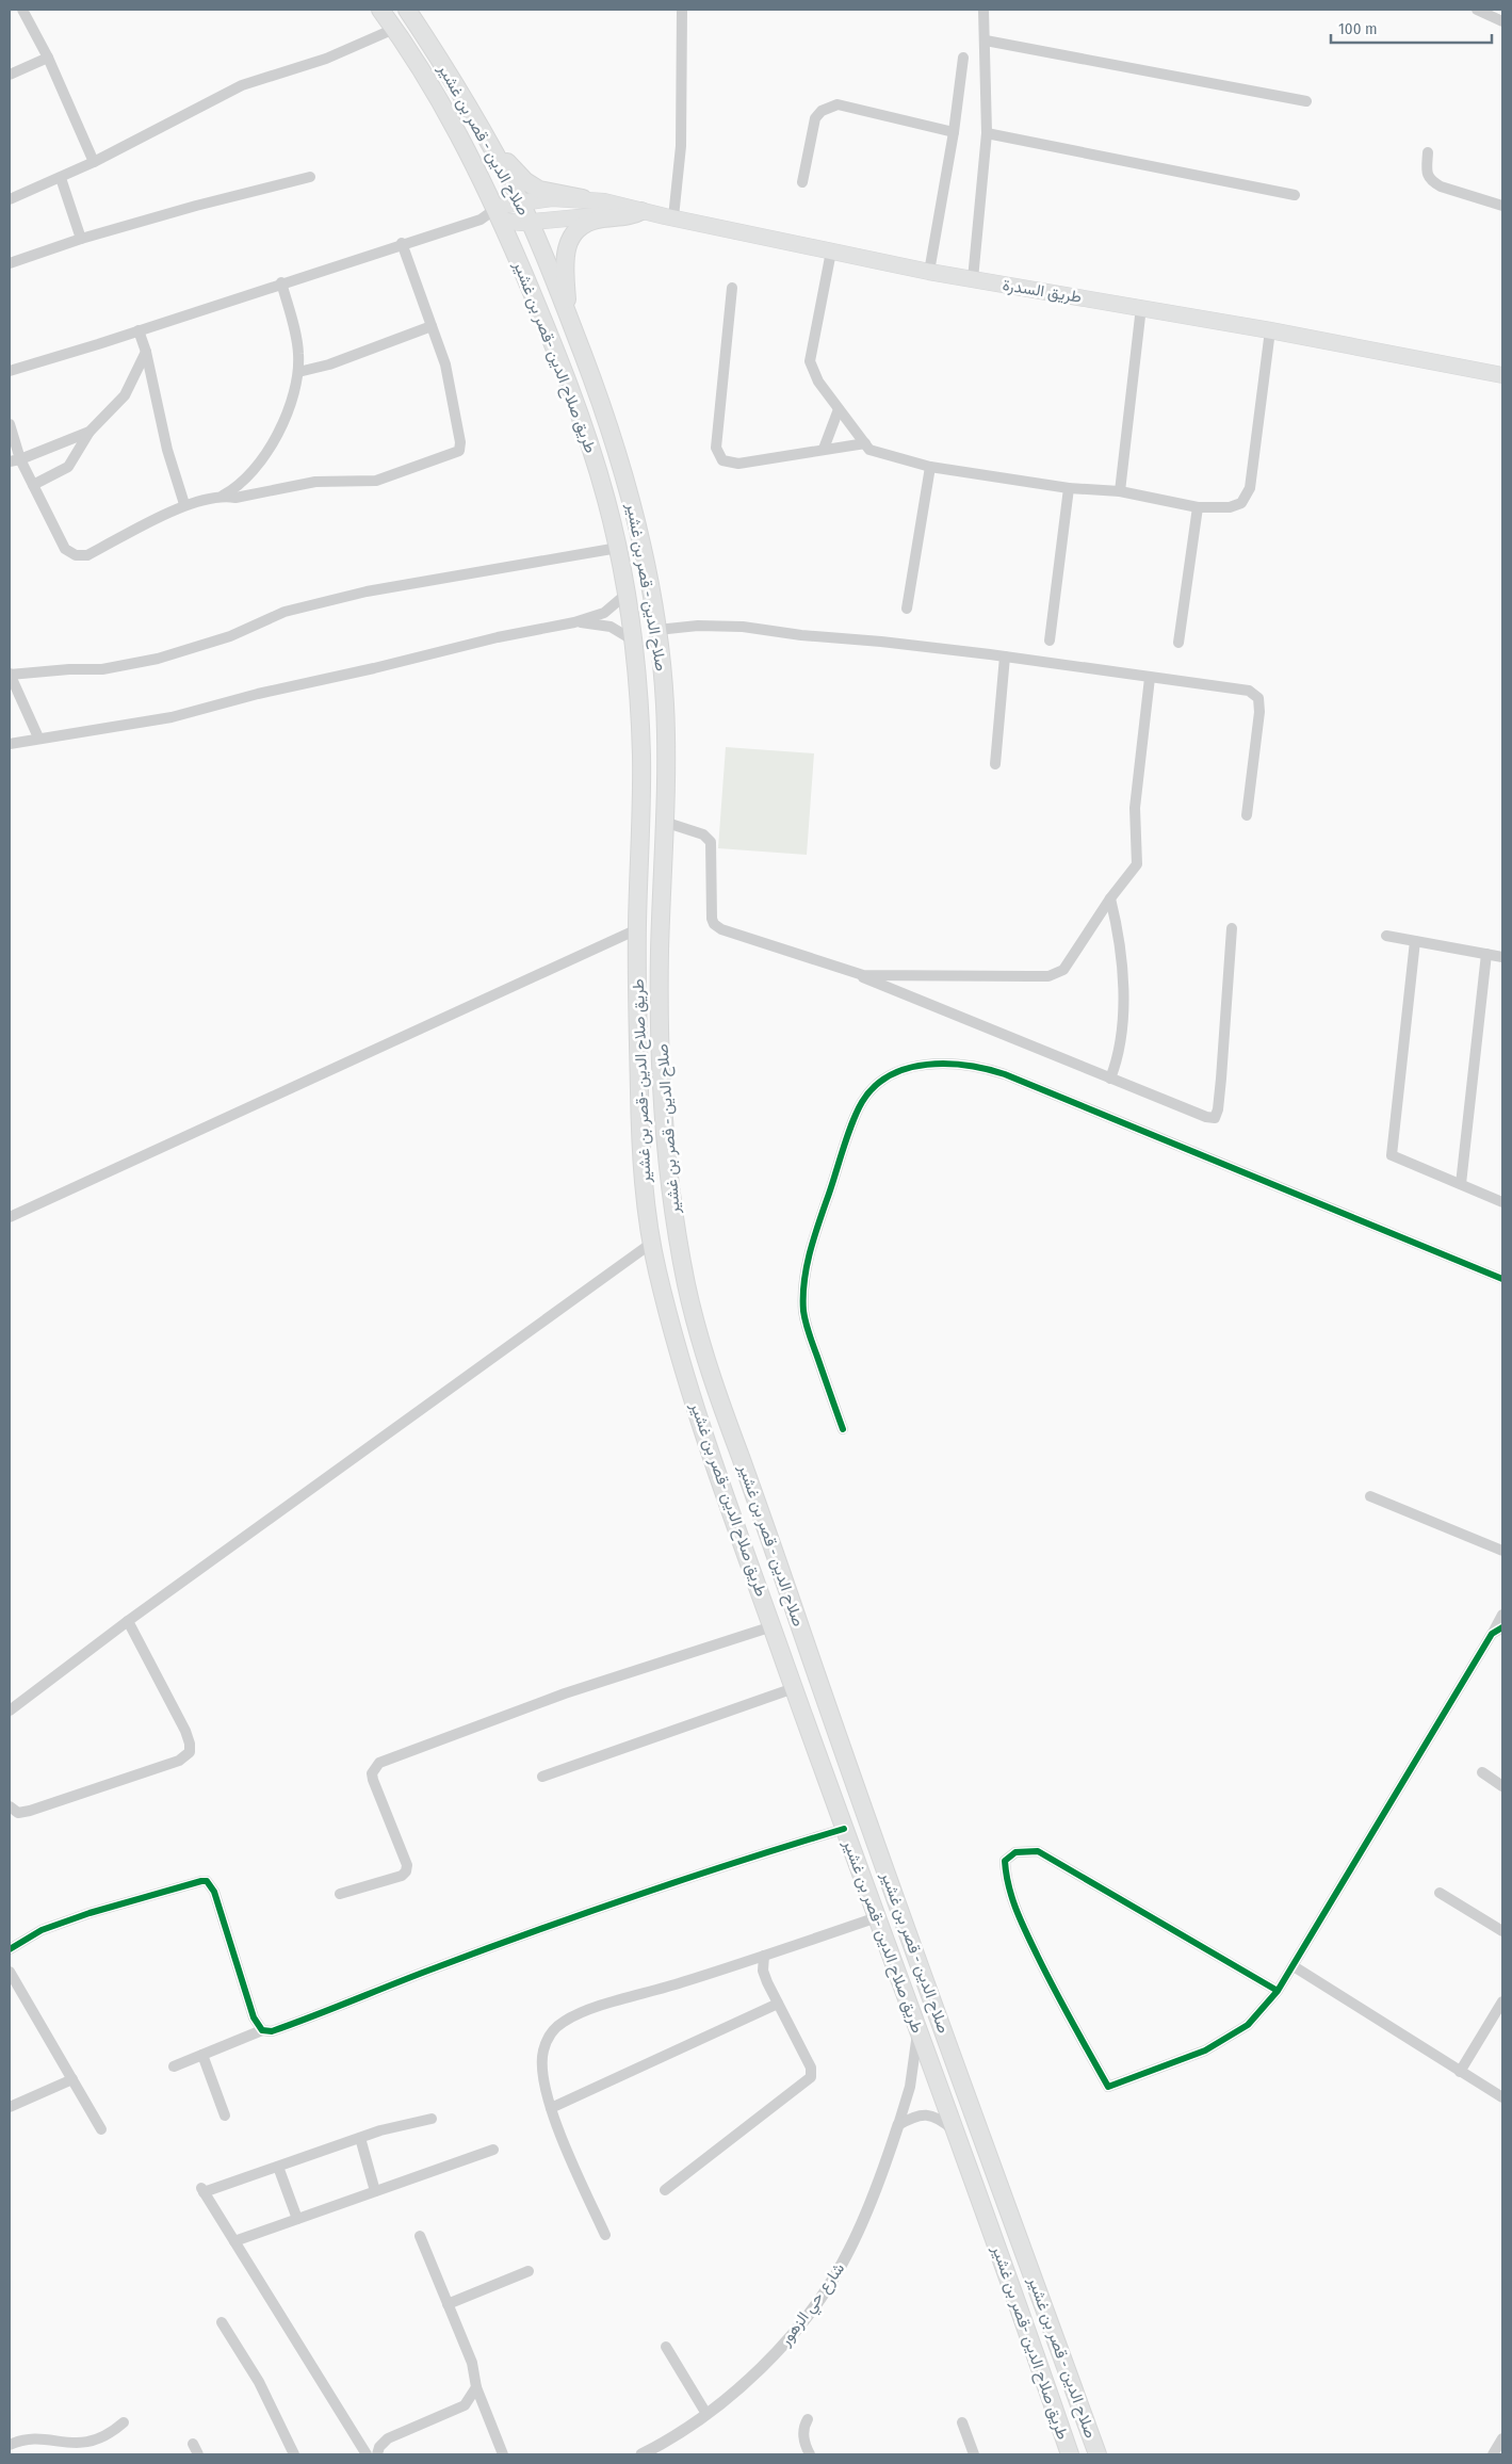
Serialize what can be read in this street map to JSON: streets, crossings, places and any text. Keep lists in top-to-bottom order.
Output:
{
  "streets": {
    "highway": ["صلاح الدين - قصر بن غشير", "طريق صلاح الدين -قصر بن غشير"],
    "main road": ["طريق السدرة"],
    "street": ["شارع حي الزهور"]
  },
  "crossings": [
    ["صلاح الدين - قصر بن غشير", "طريق السدرة"],
    ["طريق السدرة", "طريق صلاح الدين -قصر بن غشير"],
    ["طريق صلاح الدين -قصر بن غشير", "شارع حي الزهور"]
  ],
  "scale_bar": "100 m"
}
